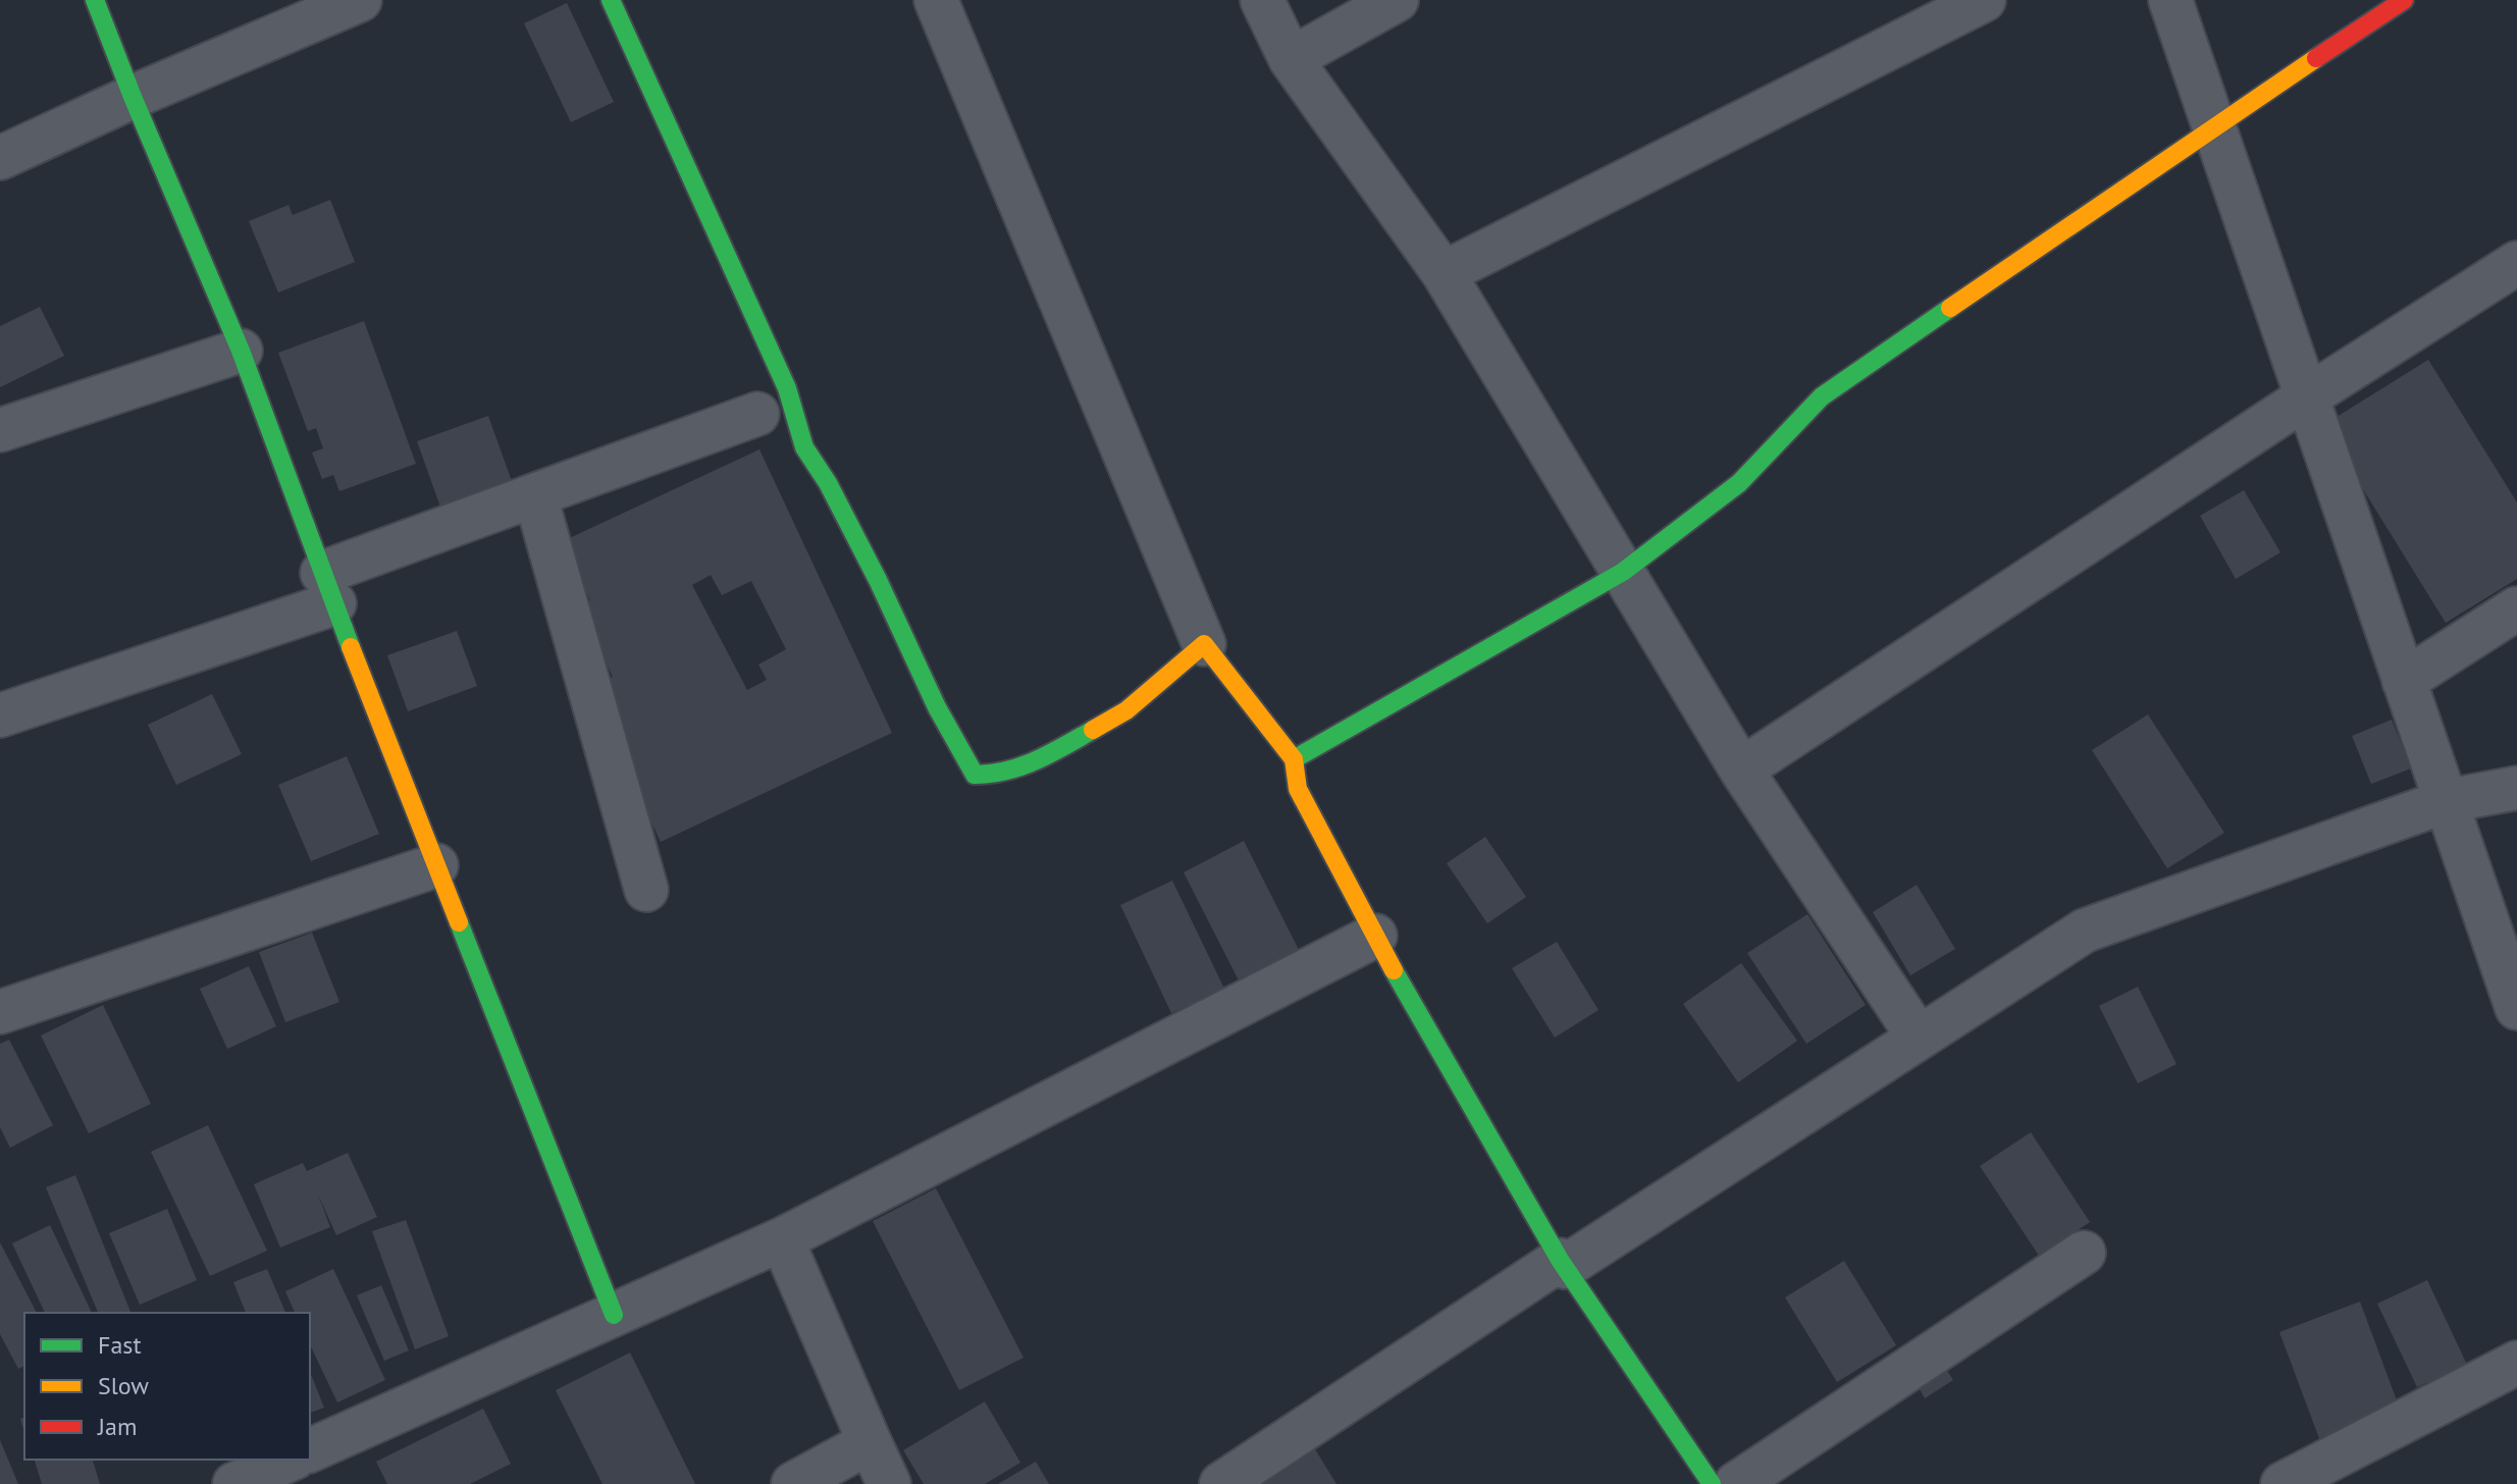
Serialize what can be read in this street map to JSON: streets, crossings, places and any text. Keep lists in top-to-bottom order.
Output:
{
  "legend": ["Fast", "Slow", "Jam"]
}
